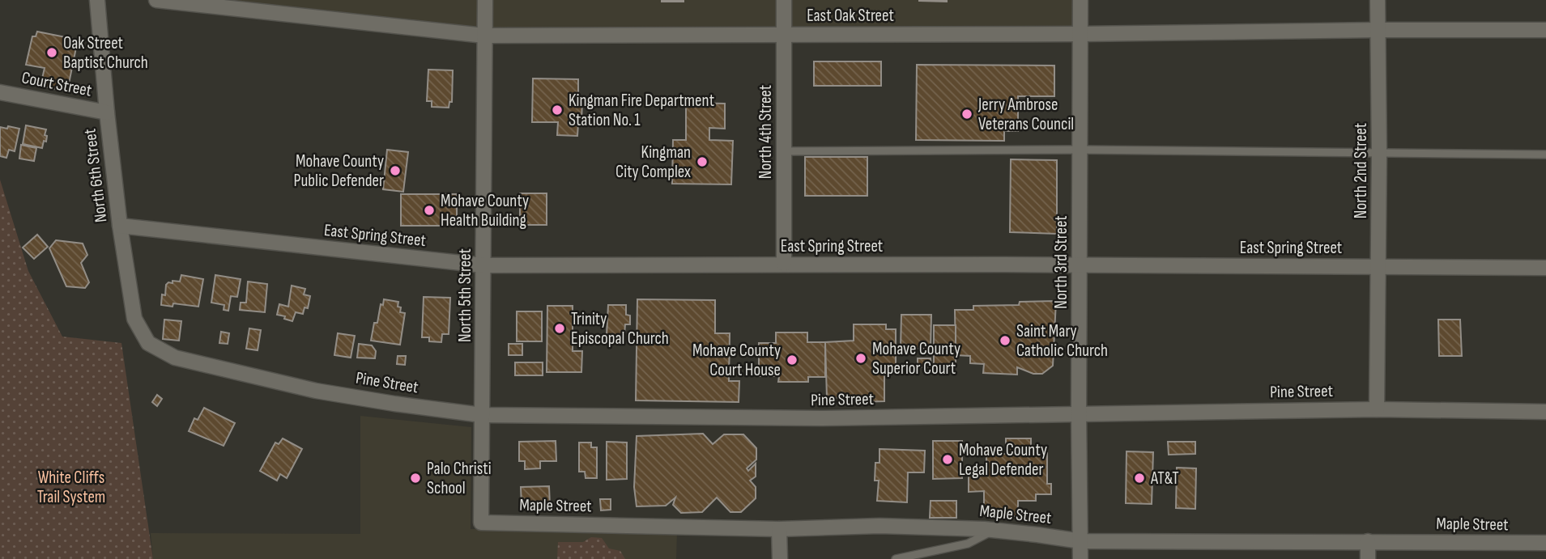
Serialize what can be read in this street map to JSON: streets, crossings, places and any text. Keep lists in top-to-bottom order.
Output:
{
  "streets": {
    "street": [
      "East Oak Street",
      "Court Street",
      "North 4th Street",
      "North 2nd Street",
      "North 6th Street",
      "East Spring Street",
      "North 3rd Street",
      "North 5th Street",
      "Pine Street",
      "Maple Street"
    ]
  },
  "crossings": [
    ["East Oak Street", "North 4th Street"],
    ["East Oak Street", "North 2nd Street"],
    ["East Oak Street", "North 3rd Street"],
    ["East Oak Street", "North 5th Street"],
    ["Court Street", "North 6th Street"],
    ["North 4th Street", "East Spring Street"],
    ["North 2nd Street", "East Spring Street"],
    ["North 2nd Street", "Pine Street"],
    ["North 6th Street", "East Spring Street"],
    ["North 6th Street", "Pine Street"],
    ["East Spring Street", "North 3rd Street"],
    ["East Spring Street", "North 5th Street"],
    ["North 3rd Street", "Pine Street"],
    ["North 3rd Street", "Maple Street"],
    ["North 5th Street", "Pine Street"],
    ["North 5th Street", "Maple Street"]
  ],
  "parks": ["White Cliffs Trail System"],
  "places": [
    "Oak Street Baptist Church",
    "Kingman Fire Department Station No. 1",
    "Jerry Ambrose Veterans Council",
    "Kingman City Complex",
    "Mohave County Public Defender",
    "Mohave County Health Building",
    "Trinity Episcopal Church",
    "Saint Mary Catholic Church",
    "Mohave County Superior Court",
    "Mohave County Court House",
    "Mohave County Legal Defender",
    "Palo Christi School",
    "AT&T"
  ]
}
